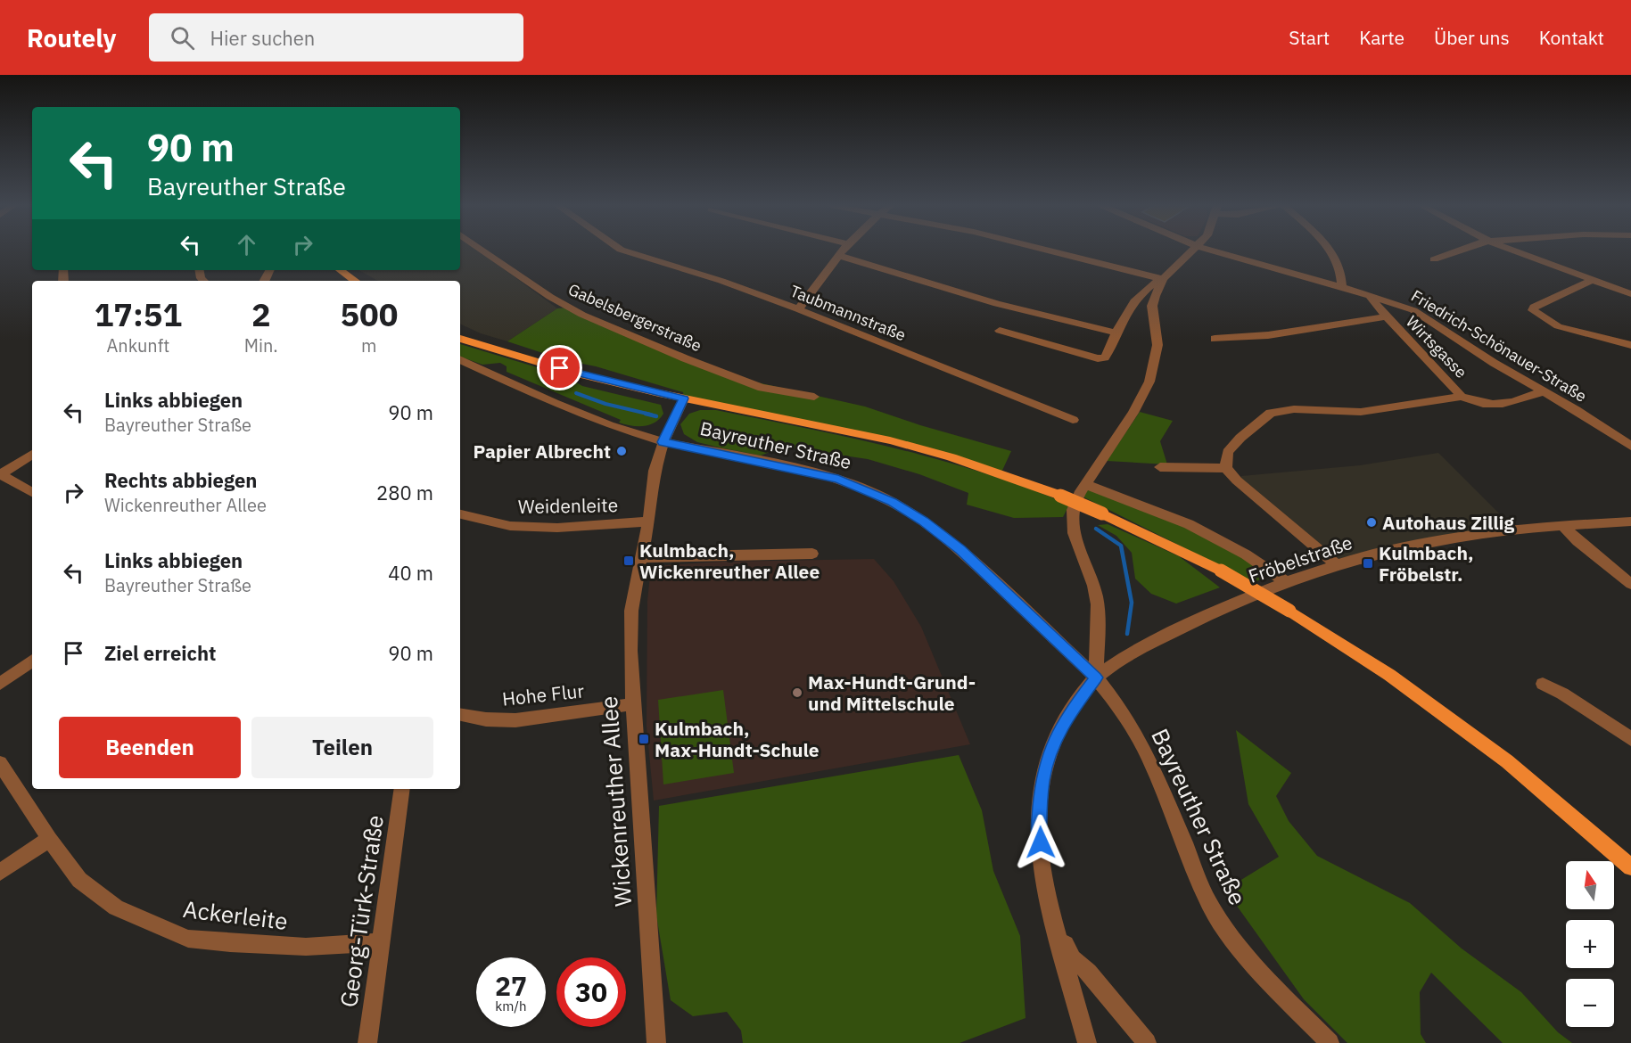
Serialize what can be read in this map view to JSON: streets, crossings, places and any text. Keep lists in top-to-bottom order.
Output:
{
  "streets": {
    "main road": ["Bayreuther Straße"],
    "street": [
      "Taubmannstraße",
      "Gabelsbergerstraße",
      "Friedrich-Schönauer-Straße",
      "Wirtsgasse",
      "Weidenleite",
      "Fröbelstraße",
      "Hohe Flur",
      "Wickenreuther Allee",
      "Georg-Türk-Straße",
      "Ackerleite"
    ]
  },
  "crossings": [
    ["Friedrich-Schönauer-Straße", "Wirtsgasse"],
    ["Bayreuther Straße", "Fröbelstraße"],
    ["Bayreuther Straße", "Wickenreuther Allee"],
    ["Weidenleite", "Wickenreuther Allee"],
    ["Hohe Flur", "Wickenreuther Allee"],
    ["Georg-Türk-Straße", "Ackerleite"]
  ],
  "places": {
    "other": ["Papier Albrecht", "Autohaus Zillig", "Max-Hundt-Grund- und Mittelschule"],
    "transit": ["Kulmbach, Wickenreuther Allee", "Kulmbach, Fröbelstr.", "Kulmbach, Max-Hundt-Schule"]
  },
  "north": "top",
  "page": {
    "header": "Routely",
    "search": "Hier suchen",
    "nav": [
      "Start",
      "Karte",
      "Über uns",
      "Kontakt"
    ],
    "turn": ["90 m", "Bayreuther Straße"],
    "eta": [
      "17:51",
      "Ankunft",
      "2",
      "Min.",
      "500",
      "m"
    ],
    "list": [
      {
        "name": "Links abbiegen",
        "note": "Bayreuther Straße",
        "value": "90 m"
      },
      {
        "name": "Rechts abbiegen",
        "note": "Wickenreuther Allee",
        "value": "280 m"
      },
      {
        "name": "Links abbiegen",
        "note": "Bayreuther Straße",
        "value": "40 m"
      },
      {
        "name": "Ziel erreicht",
        "value": "90 m"
      }
    ],
    "buttons": ["Beenden", "Teilen"],
    "map_buttons": ["+", "−"],
    "speed": "27 km/h",
    "limit": "30"
  }
}
